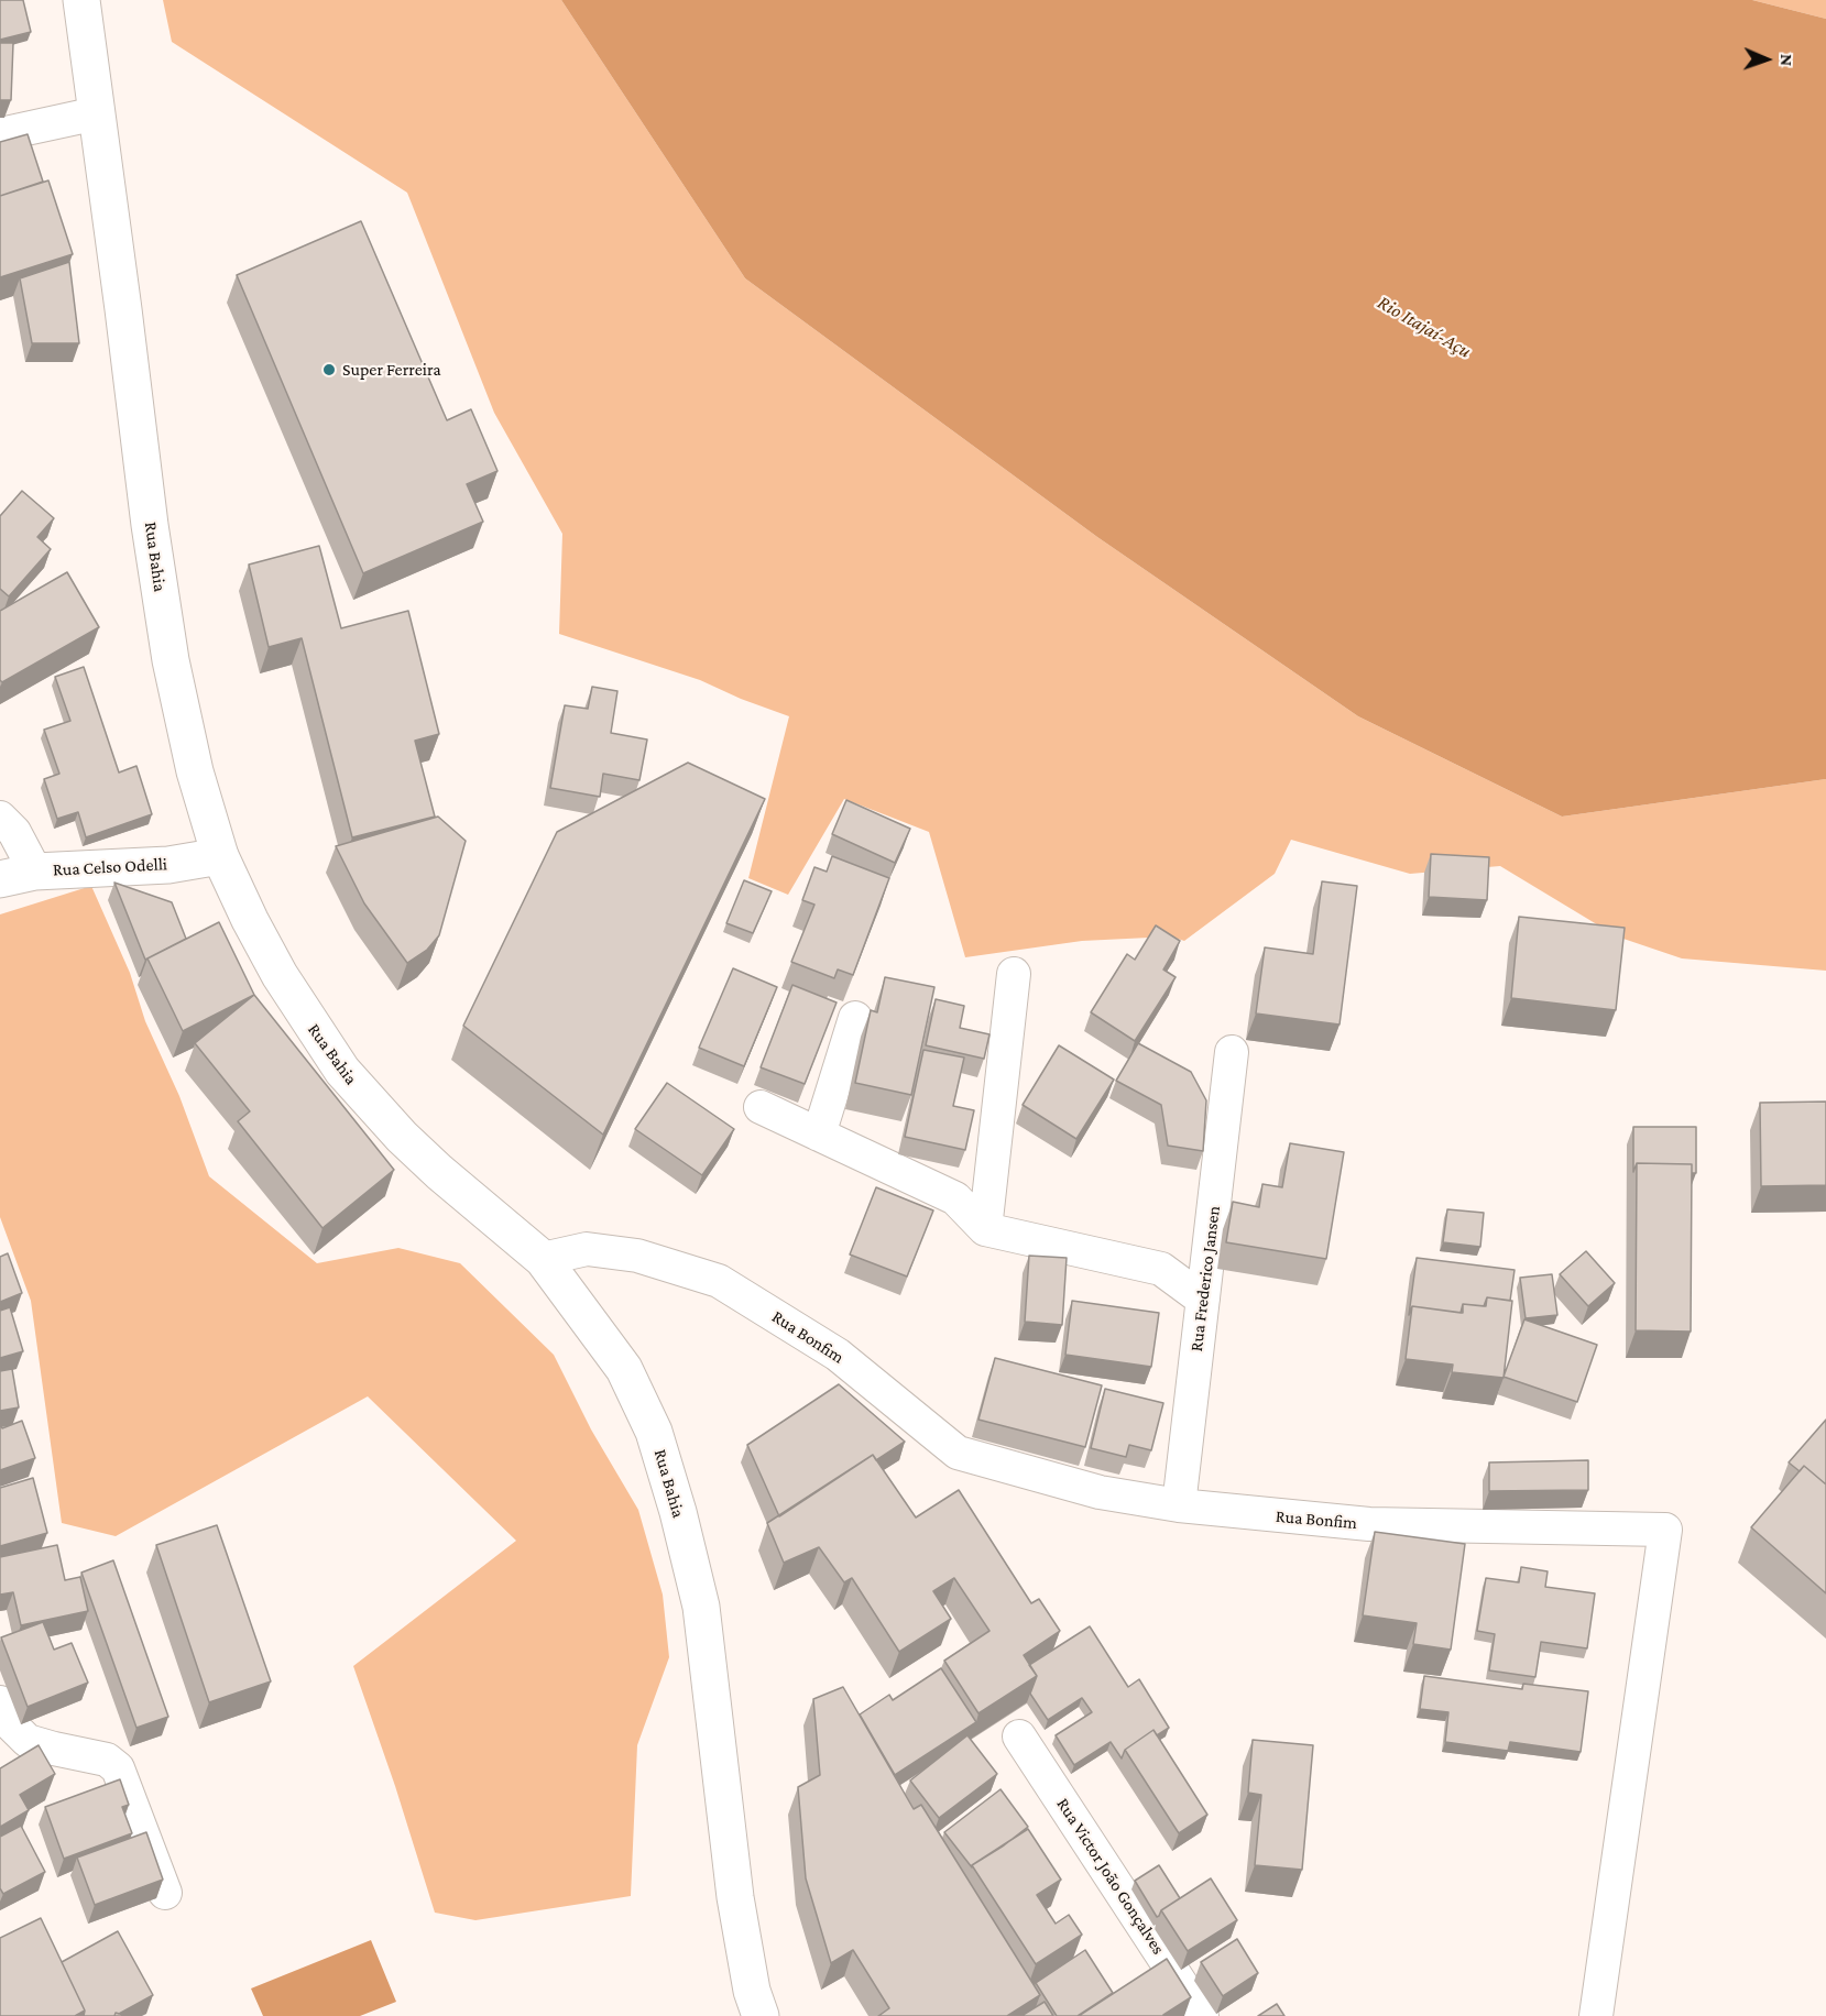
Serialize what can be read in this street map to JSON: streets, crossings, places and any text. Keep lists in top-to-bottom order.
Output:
{
  "streets": {
    "main road": ["Rua Bahia", "Rua Celso Odelli"],
    "street": ["Rua Frederico Jansen", "Rua Bonfim", "Rua Victor João Gonçalves"]
  },
  "crossings": [
    ["Rua Bahia", "Rua Celso Odelli"],
    ["Rua Bahia", "Rua Bonfim"],
    ["Rua Frederico Jansen", "Rua Bonfim"]
  ],
  "water": ["Rio Itajaí-Açu"],
  "places": ["Super Ferreira"],
  "north": "right"
}
